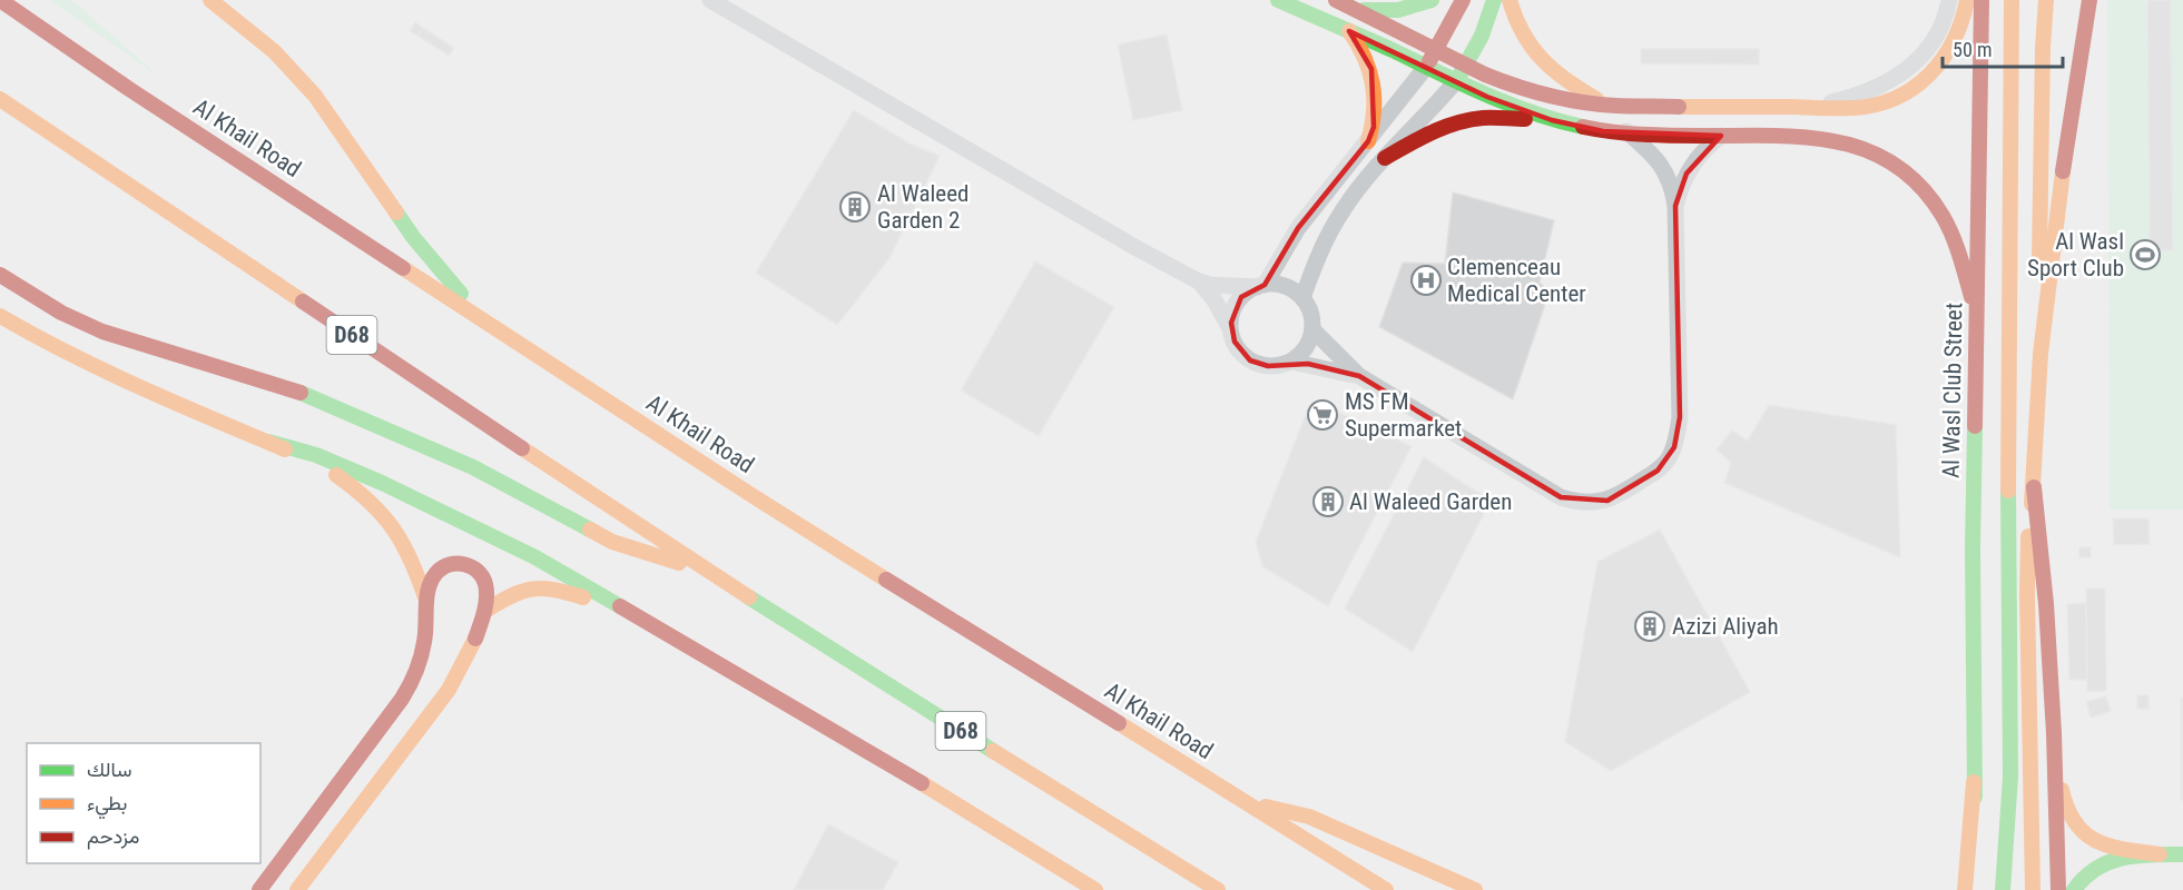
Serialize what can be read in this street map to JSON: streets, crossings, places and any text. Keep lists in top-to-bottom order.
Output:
{
  "streets": {
    "main road": ["Al Khail Road", "D68", "Al Wasl Club Street"]
  },
  "places": {
    "building": ["Al Waleed Garden 2", "Al Waleed Garden", "Azizi Aliyah"],
    "sports": ["Al Wasl Sport Club"],
    "hospital": ["Clemenceau Medical Center"],
    "supermarket": ["MS FM Supermarket"]
  },
  "legend": ["سالك", "بطيء", "مزدحم"],
  "scale_bar": "50 m"
}
